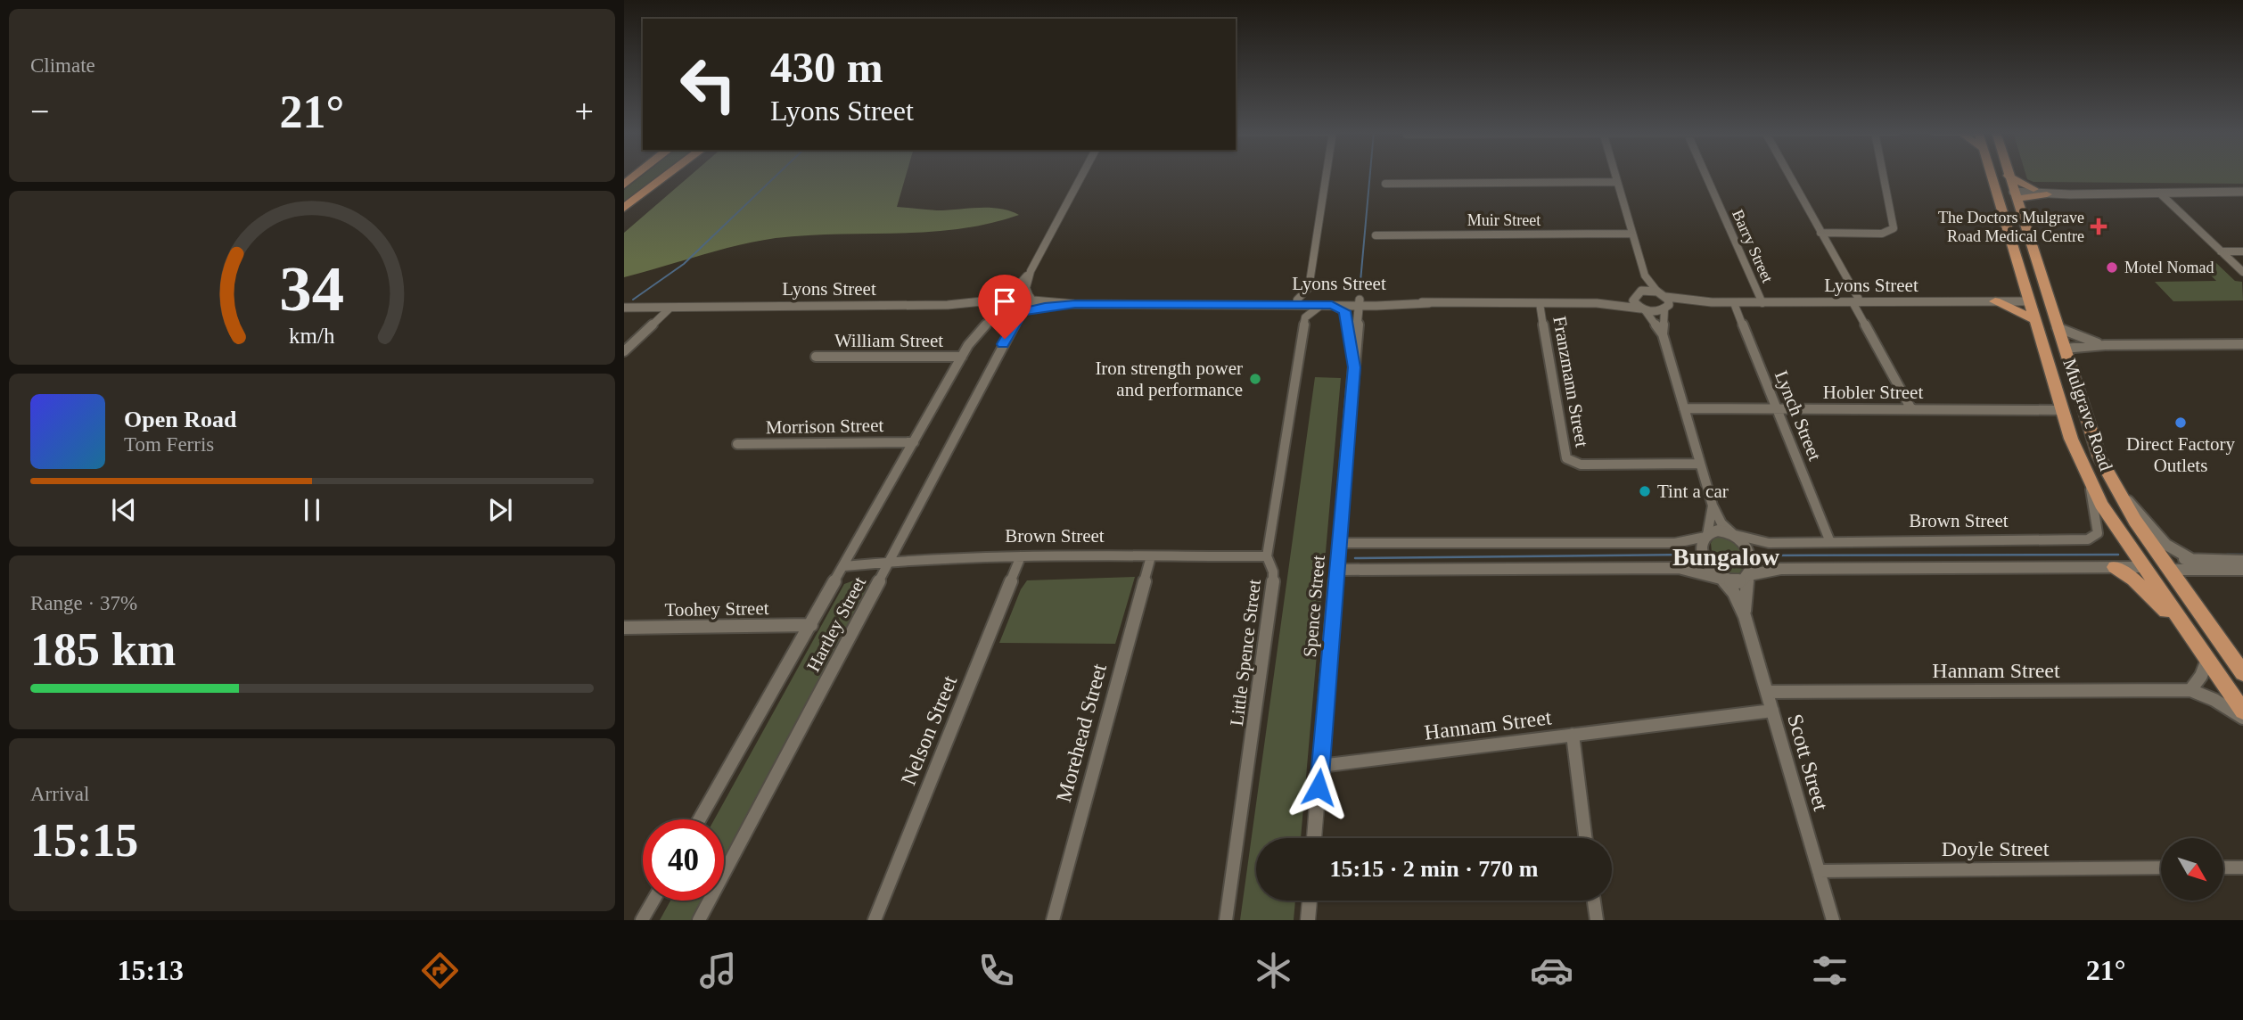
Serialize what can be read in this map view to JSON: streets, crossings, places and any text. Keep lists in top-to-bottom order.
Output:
{
  "streets": {
    "main road": ["Mulgrave Road"],
    "street": [
      "Muir Street",
      "Barry Street",
      "Lyons Street",
      "William Street",
      "Franzmann Street",
      "Hobler Street",
      "Lynch Street",
      "Morrison Street",
      "Brown Street",
      "Spence Street",
      "Toohey Street",
      "Hartley Street",
      "Little Spence Street",
      "Hannam Street",
      "Nelson Street",
      "Morehead Street",
      "Scott Street",
      "Doyle Street"
    ]
  },
  "crossings": [
    ["Barry Street", "Lyons Street"],
    ["Lyons Street", "Franzmann Street"],
    ["Lyons Street", "Mulgrave Road"],
    ["Lyons Street", "Lynch Street"],
    ["Lyons Street", "Spence Street"],
    ["Lyons Street", "Hartley Street"],
    ["William Street", "Hartley Street"],
    ["Hobler Street", "Mulgrave Road"],
    ["Hobler Street", "Lynch Street"],
    ["Mulgrave Road", "Brown Street"],
    ["Lynch Street", "Brown Street"],
    ["Morrison Street", "Hartley Street"],
    ["Brown Street", "Hartley Street"],
    ["Brown Street", "Little Spence Street"],
    ["Brown Street", "Nelson Street"],
    ["Brown Street", "Morehead Street"],
    ["Brown Street", "Scott Street"],
    ["Spence Street", "Hannam Street"],
    ["Toohey Street", "Hartley Street"],
    ["Hannam Street", "Scott Street"],
    ["Scott Street", "Doyle Street"]
  ],
  "districts": ["Bungalow"],
  "places": {
    "health": ["The Doctors Mulgrave Road Medical Centre"],
    "other": [
      "Motel Nomad",
      "Iron strength power and performance",
      "Direct Factory Outlets",
      "Tint a car"
    ]
  },
  "north": "bottom right",
  "page": {
    "tile": [
      "Climate",
      ["Range · 37%", "185 km"],
      ["Arrival", "15:15"]
    ],
    "turn": ["430 m", "Lyons Street"],
    "heat": ["−", "21°", "+"],
    "song": ["Open Road", "Tom Ferris"],
    "limit": "40",
    "trip": "15:15 · 2 min · 770 m",
    "tabs": ["15:13", "21°"],
    "gauge": ["34", "km/h"]
  }
}
